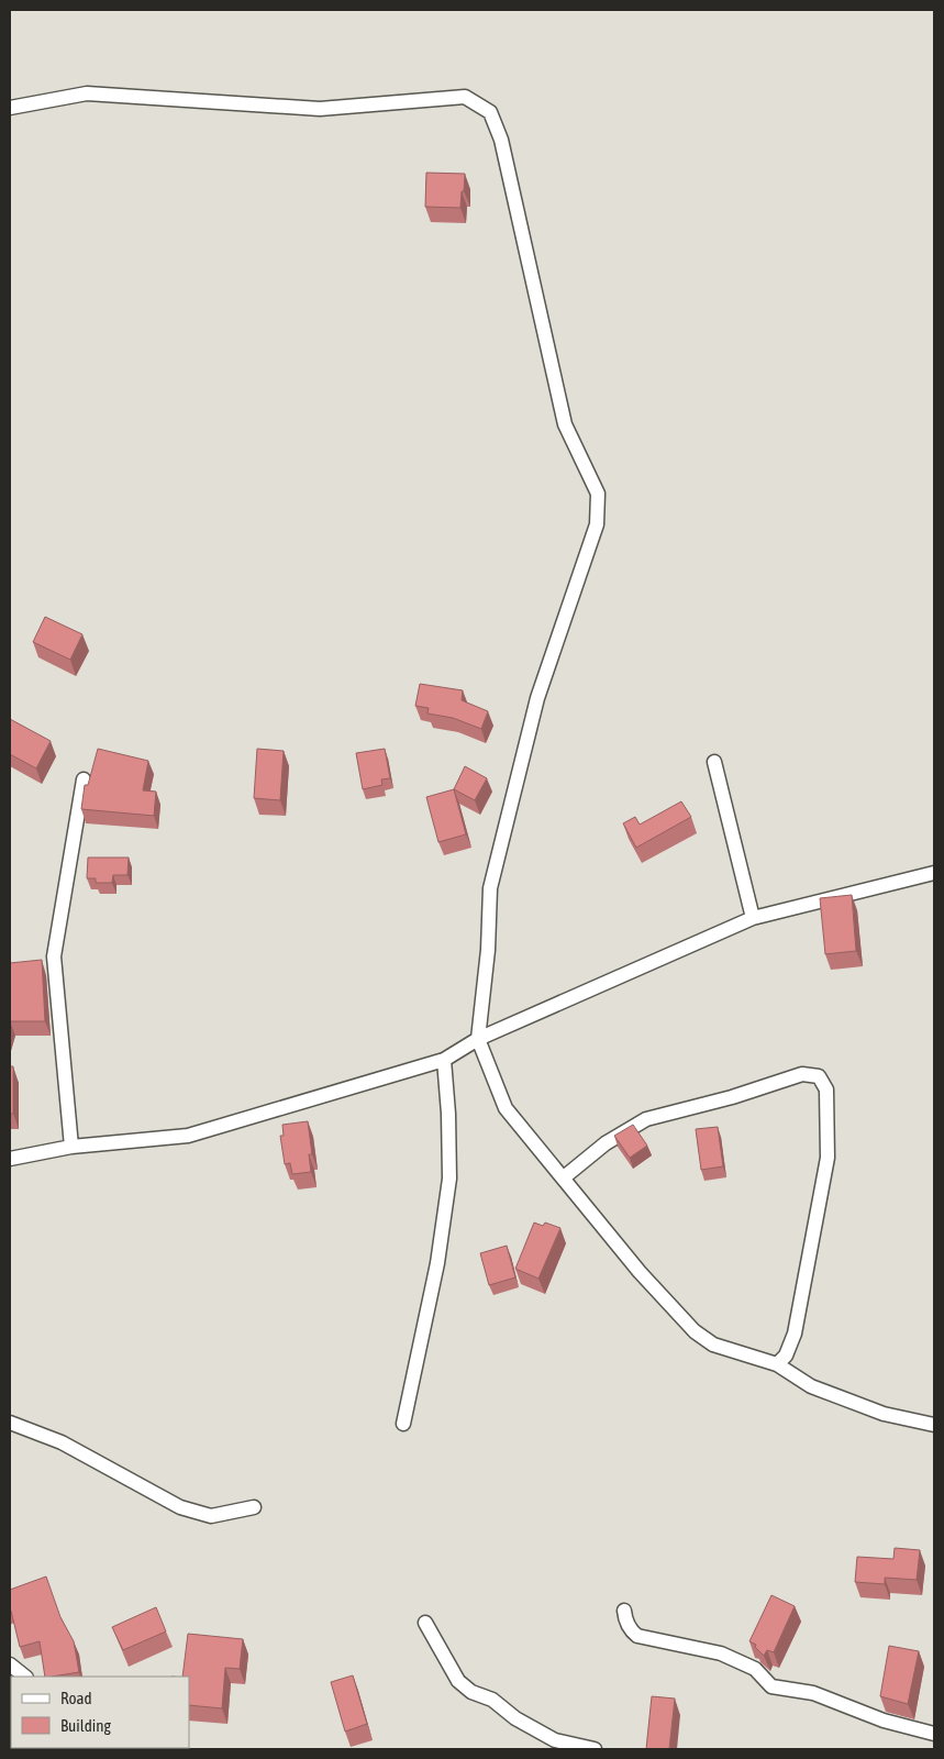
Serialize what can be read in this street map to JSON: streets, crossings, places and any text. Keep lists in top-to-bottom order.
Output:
{
  "legend": ["Road", "Building"]
}
